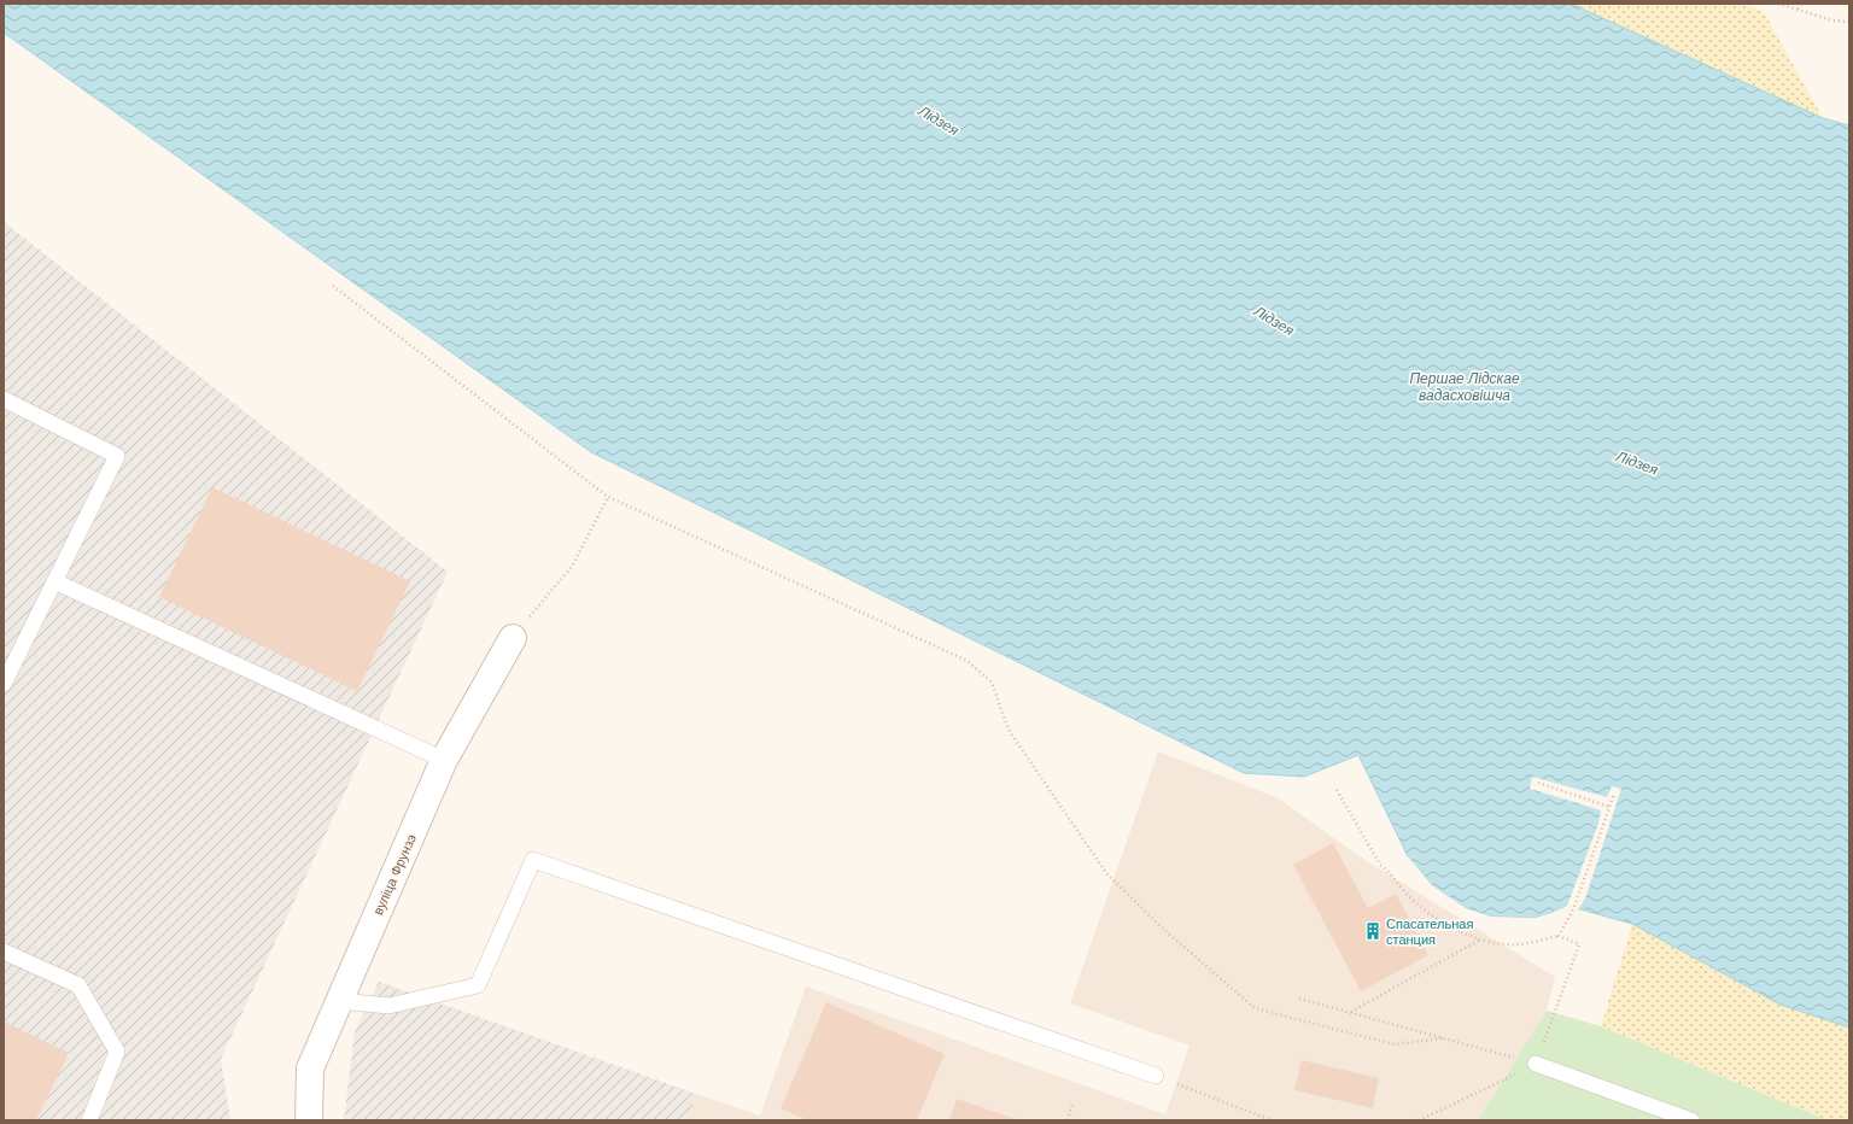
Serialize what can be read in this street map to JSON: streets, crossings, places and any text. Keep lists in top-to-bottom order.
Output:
{
  "streets": {
    "street": ["вуліца Фрунзэ"]
  },
  "water": ["Лідзея", "Першае Лідскае вадасховішча"],
  "places": {
    "building": ["Спасательная станция"]
  }
}
